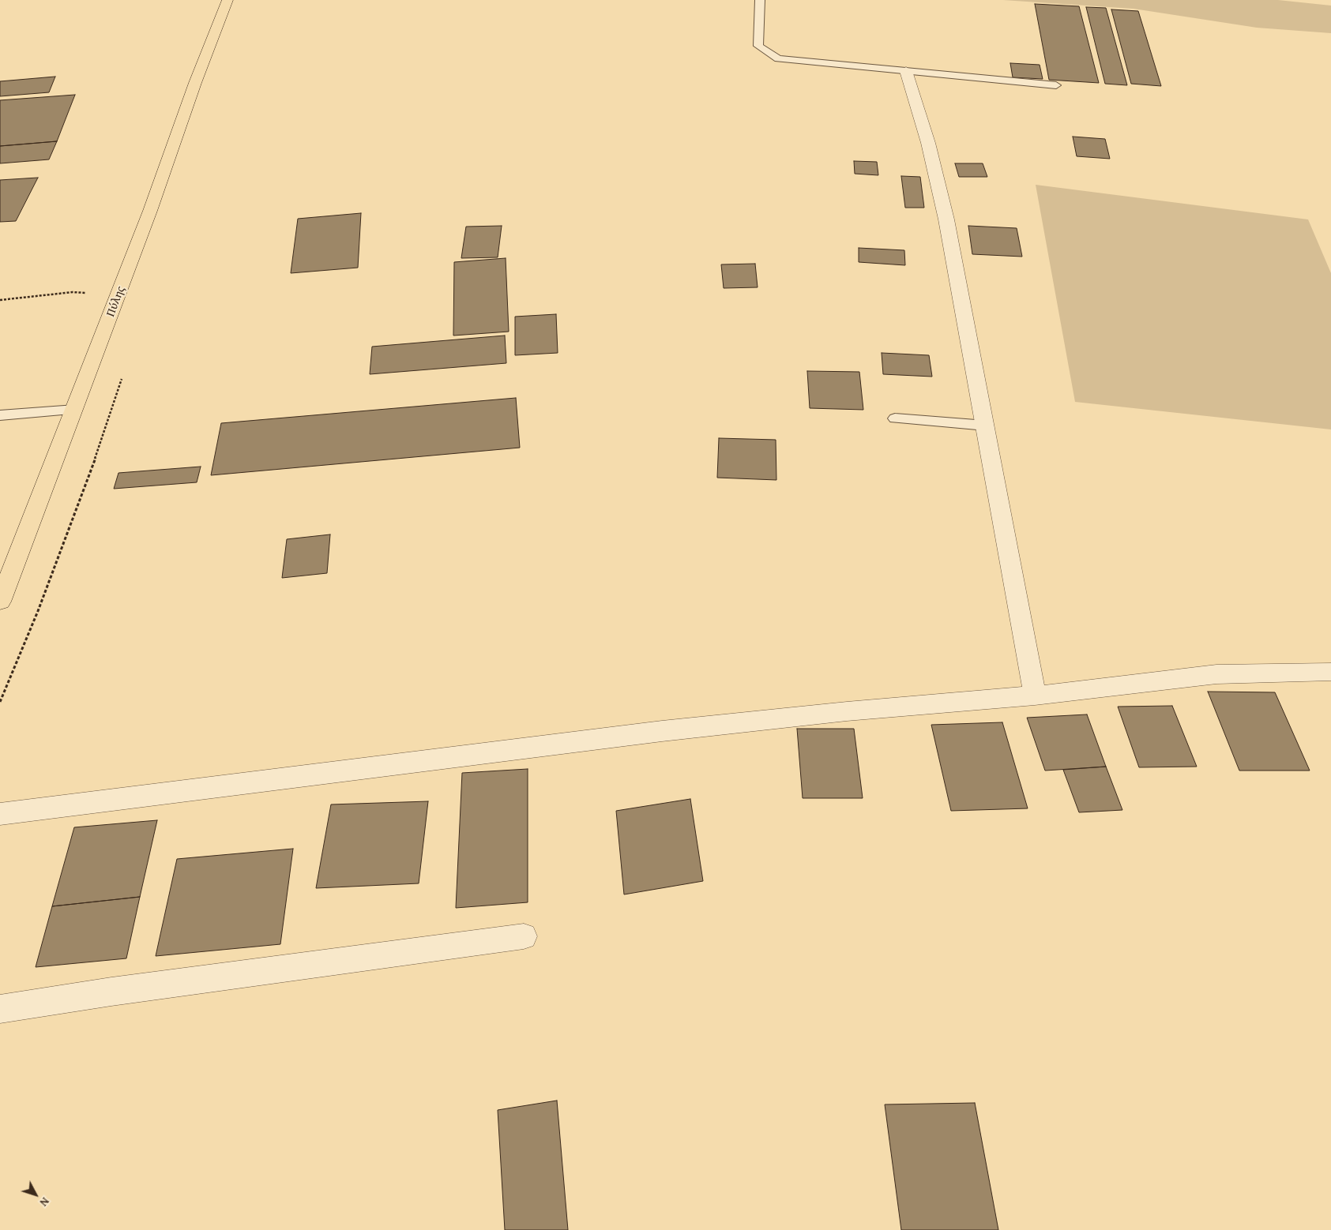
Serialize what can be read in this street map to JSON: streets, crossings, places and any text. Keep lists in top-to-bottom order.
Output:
{
  "streets": {
    "main road": ["Πύλης"]
  },
  "north": "bottom right"
}
